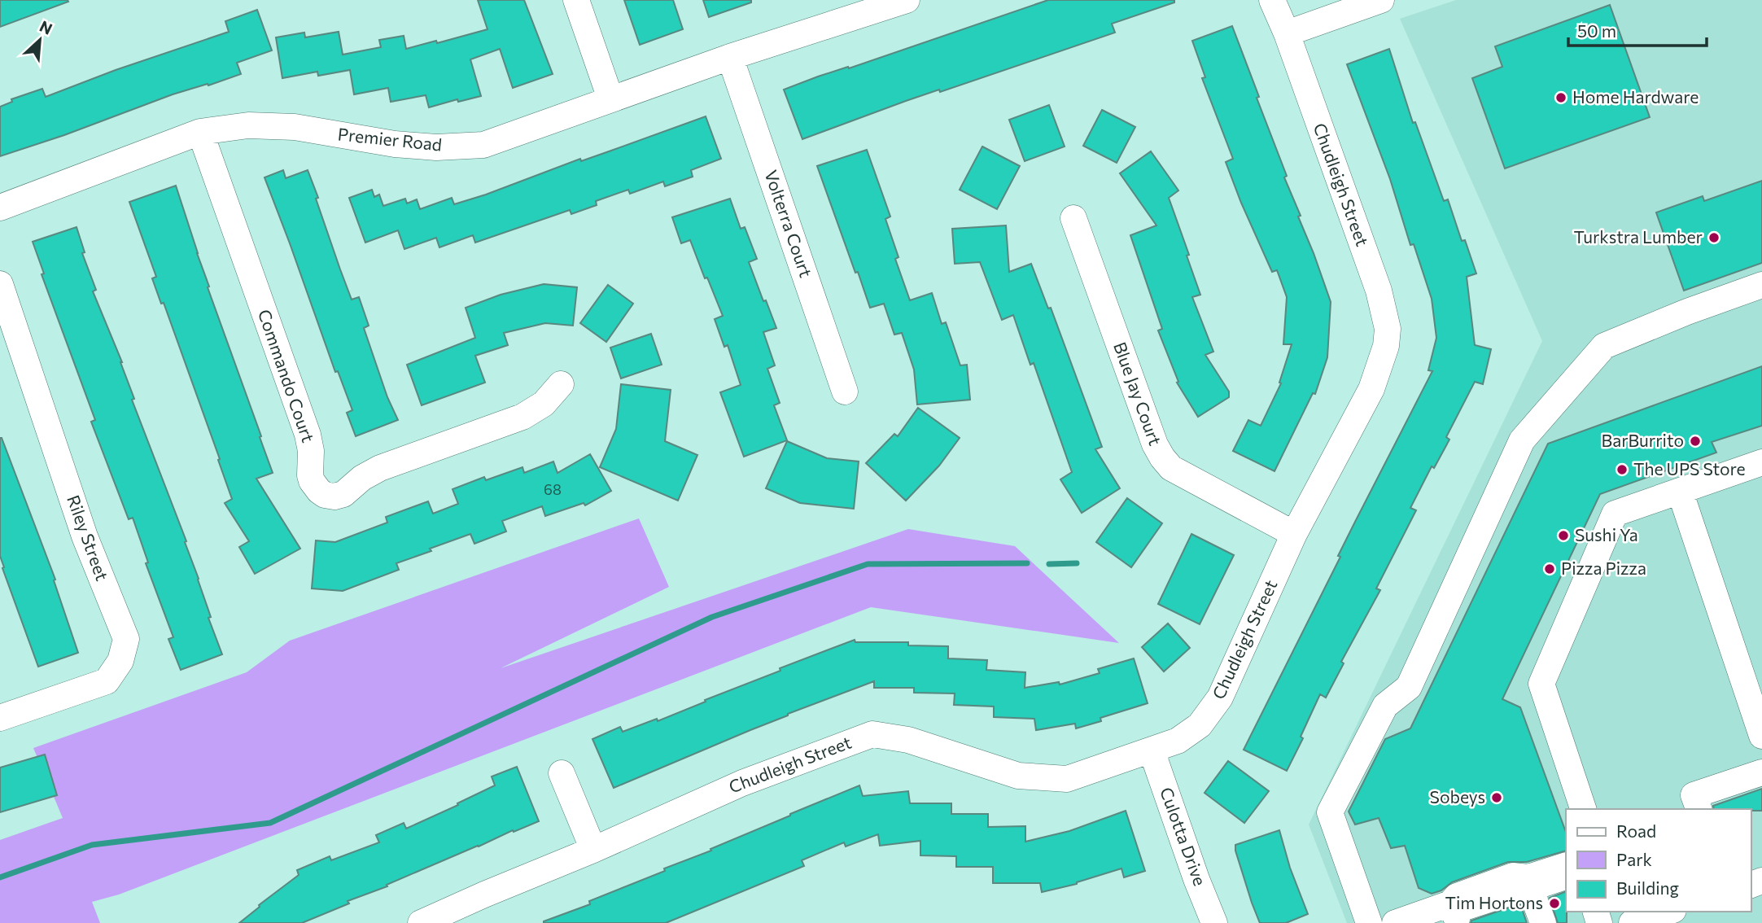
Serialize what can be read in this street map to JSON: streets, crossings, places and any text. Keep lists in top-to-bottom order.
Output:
{
  "streets": {
    "street": [
      "Premier Road",
      "Chudleigh Street",
      "Volterra Court",
      "Commando Court",
      "Blue Jay Court",
      "Riley Street",
      "Culotta Drive"
    ]
  },
  "crossings": [
    ["Premier Road", "Volterra Court"],
    ["Premier Road", "Commando Court"],
    ["Chudleigh Street", "Blue Jay Court"],
    ["Chudleigh Street", "Culotta Drive"]
  ],
  "places": [
    "Home Hardware",
    "Turkstra Lumber",
    "BarBurrito",
    "The UPS Store",
    "Sushi Ya",
    "Pizza Pizza",
    "Sobeys",
    "Tim Hortons"
  ],
  "house_numbers": ["68"],
  "legend": ["Road", "Park", "Building"],
  "scale_bar": "50 m",
  "north": "top right"
}
